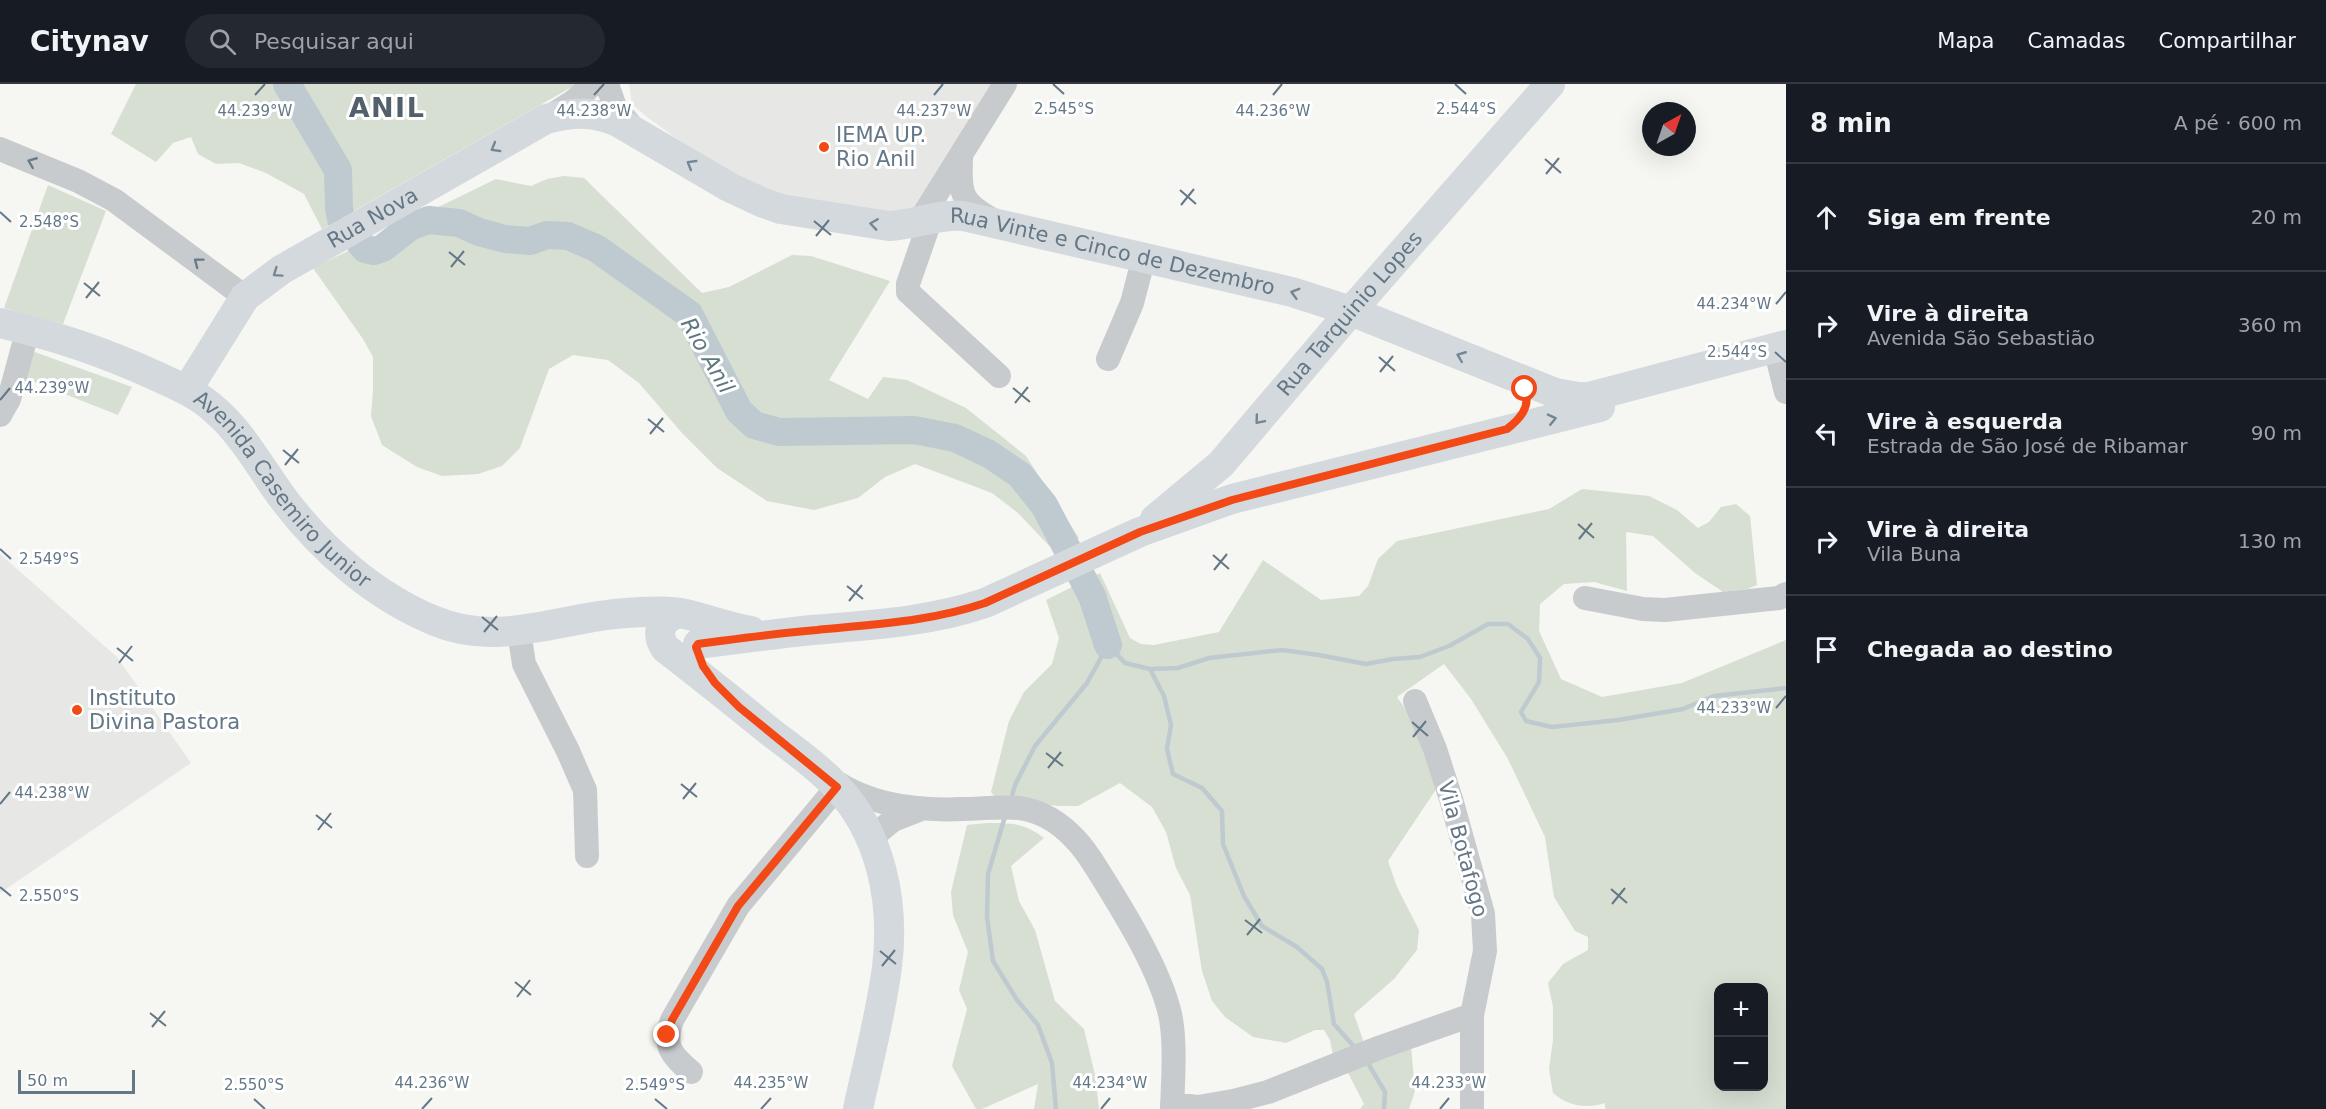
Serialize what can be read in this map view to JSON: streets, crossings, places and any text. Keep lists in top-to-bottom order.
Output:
{
  "streets": {
    "main road": [
      "Rua Nova",
      "Rua Vinte e Cinco de Dezembro",
      "Rua Tarquinio Lopes",
      "Avenida Casemiro Junior"
    ],
    "street": ["Vila Botafogo"]
  },
  "crossings": [
    ["Rua Nova", "Rua Vinte e Cinco de Dezembro"],
    ["Rua Nova", "Avenida Casemiro Junior"],
    ["Rua Vinte e Cinco de Dezembro", "Rua Tarquinio Lopes"]
  ],
  "one_way": ["Rua Nova", "Rua Vinte e Cinco de Dezembro"],
  "districts": ["ANIL"],
  "water": ["Rio Anil"],
  "places": ["IEMA UP. Rio Anil", "Instituto Divina Pastora"],
  "scale_bar": "50 m",
  "north": "top right",
  "page": {
    "header": "Citynav",
    "search": "Pesquisar aqui",
    "nav": ["Mapa", "Camadas", "Compartilhar"],
    "heading": ["8 min", "A pé · 600 m"],
    "list": [
      ["Siga em frente", "20 m"],
      ["Vire à direita", "Avenida São Sebastião", "360 m"],
      ["Vire à esquerda", "Estrada de São José de Ribamar", "90 m"],
      ["Vire à direita", "Vila Buna", "130 m"],
      "Chegada ao destino"
    ],
    "map_buttons": ["+", "−"],
    "scale": "50 m"
  },
  "coordinates": [
    "2.545°S",
    "2.544°S",
    "44.239°W",
    "44.238°W",
    "44.237°W",
    "44.236°W",
    "2.548°S",
    "44.234°W",
    "2.549°S",
    "44.233°W",
    "2.550°S",
    "44.235°W"
  ]
}
